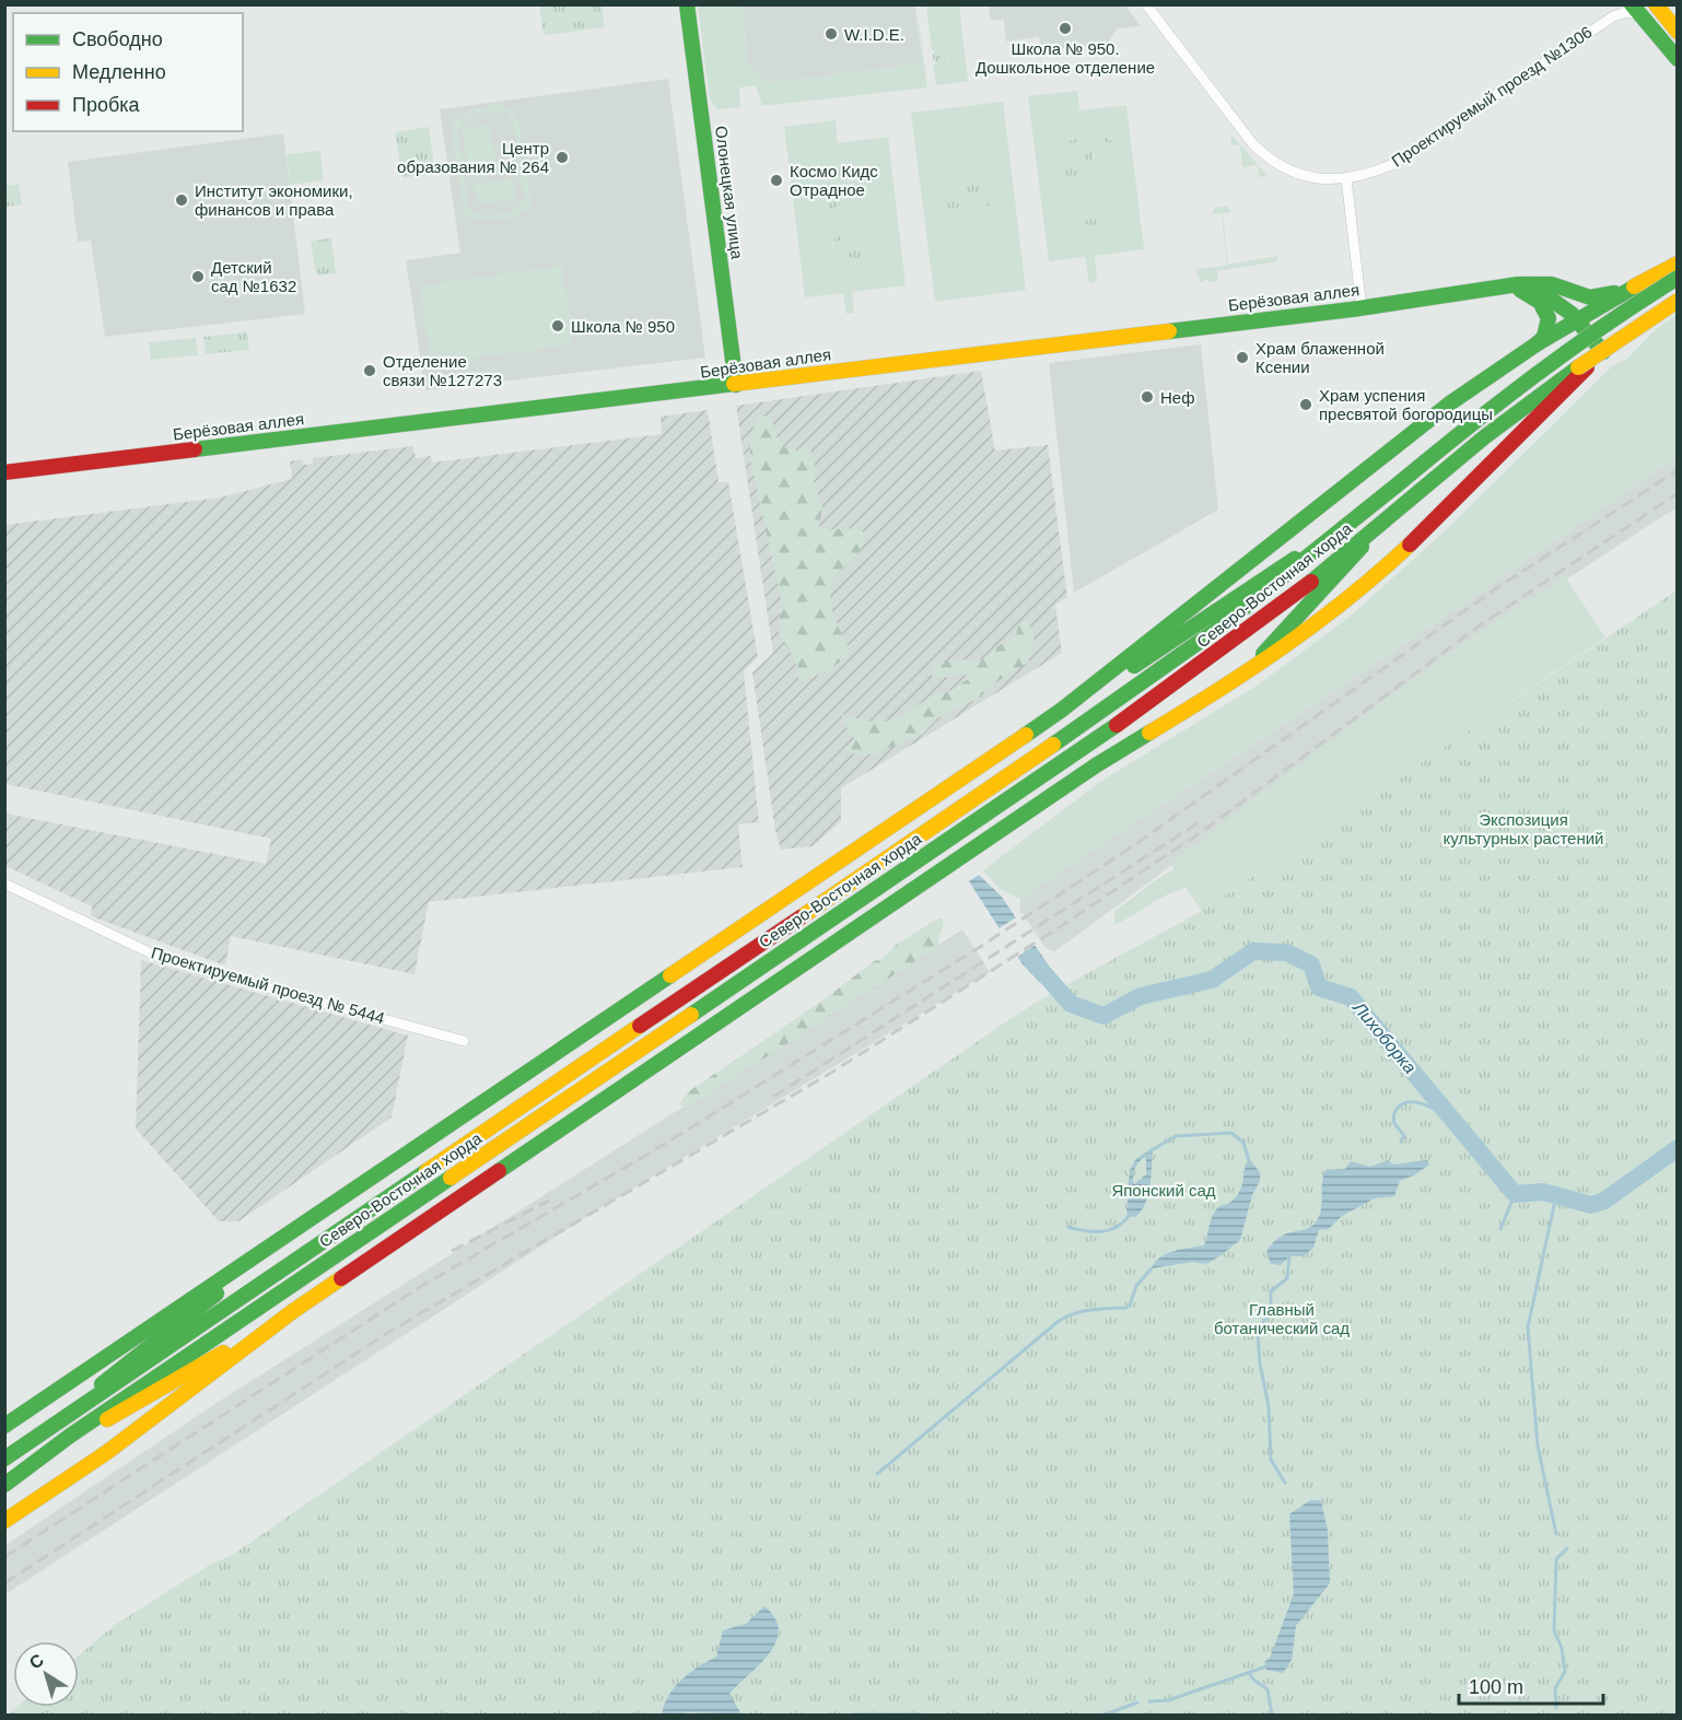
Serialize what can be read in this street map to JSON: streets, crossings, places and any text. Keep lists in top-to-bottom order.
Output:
{
  "streets": {
    "main road": ["Олонецкая улица", "Берёзовая аллея", "Северо-Восточная хорда"],
    "street": ["Проектируемый проезд №1306", "Проектируемый проезд № 5444"]
  },
  "crossings": [
    ["Олонецкая улица", "Берёзовая аллея"]
  ],
  "water": ["Лихоборка"],
  "parks": ["Экспозиция культурных растений", "Японский сад", "Главный ботанический сад"],
  "places": [
    "Школа № 950. Дошкольное отделение",
    "W.I.D.E.",
    "Центр образования № 264",
    "Космо Кидс Отрадное",
    "Институт экономики, финансов и права",
    "Детский сад №1632",
    "Школа № 950",
    "Храм блаженной Ксении",
    "Отделение связи №127273",
    "Неф",
    "Храм успения пресвятой богородицы"
  ],
  "legend": ["Свободно", "Медленно", "Пробка"],
  "scale_bar": "100 m",
  "north": "top left"
}
